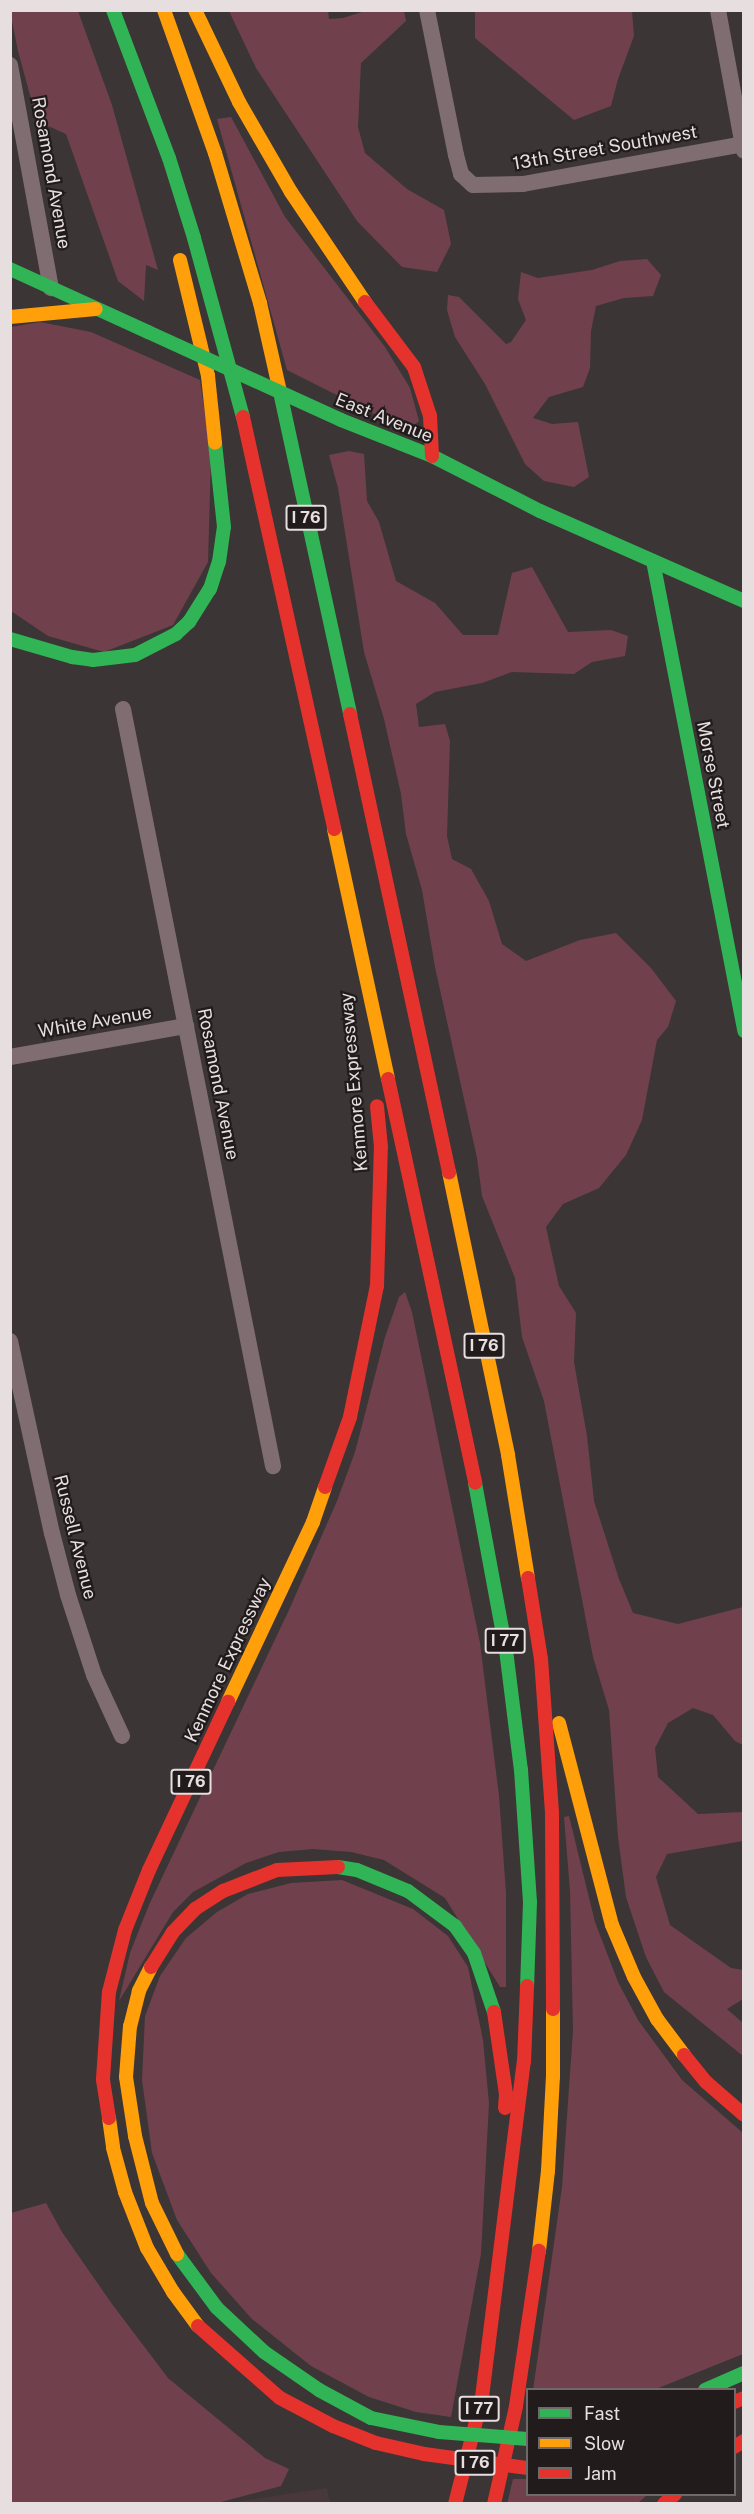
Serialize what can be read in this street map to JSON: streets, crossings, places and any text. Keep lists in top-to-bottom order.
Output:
{
  "streets": {
    "main road": [
      "East Avenue",
      "I 76",
      "Morse Street",
      "Kenmore Expressway",
      "I 77"
    ],
    "street": [
      "13th Street Southwest",
      "Rosamond Avenue",
      "White Avenue",
      "Russell Avenue"
    ]
  },
  "crossings": [
    ["Rosamond Avenue", "East Avenue"],
    ["Rosamond Avenue", "White Avenue"],
    ["East Avenue", "Morse Street"],
    ["I 76", "Kenmore Expressway"],
    ["I 76", "I 77"],
    ["Kenmore Expressway", "I 77"]
  ],
  "legend": ["Fast", "Slow", "Jam"]
}
